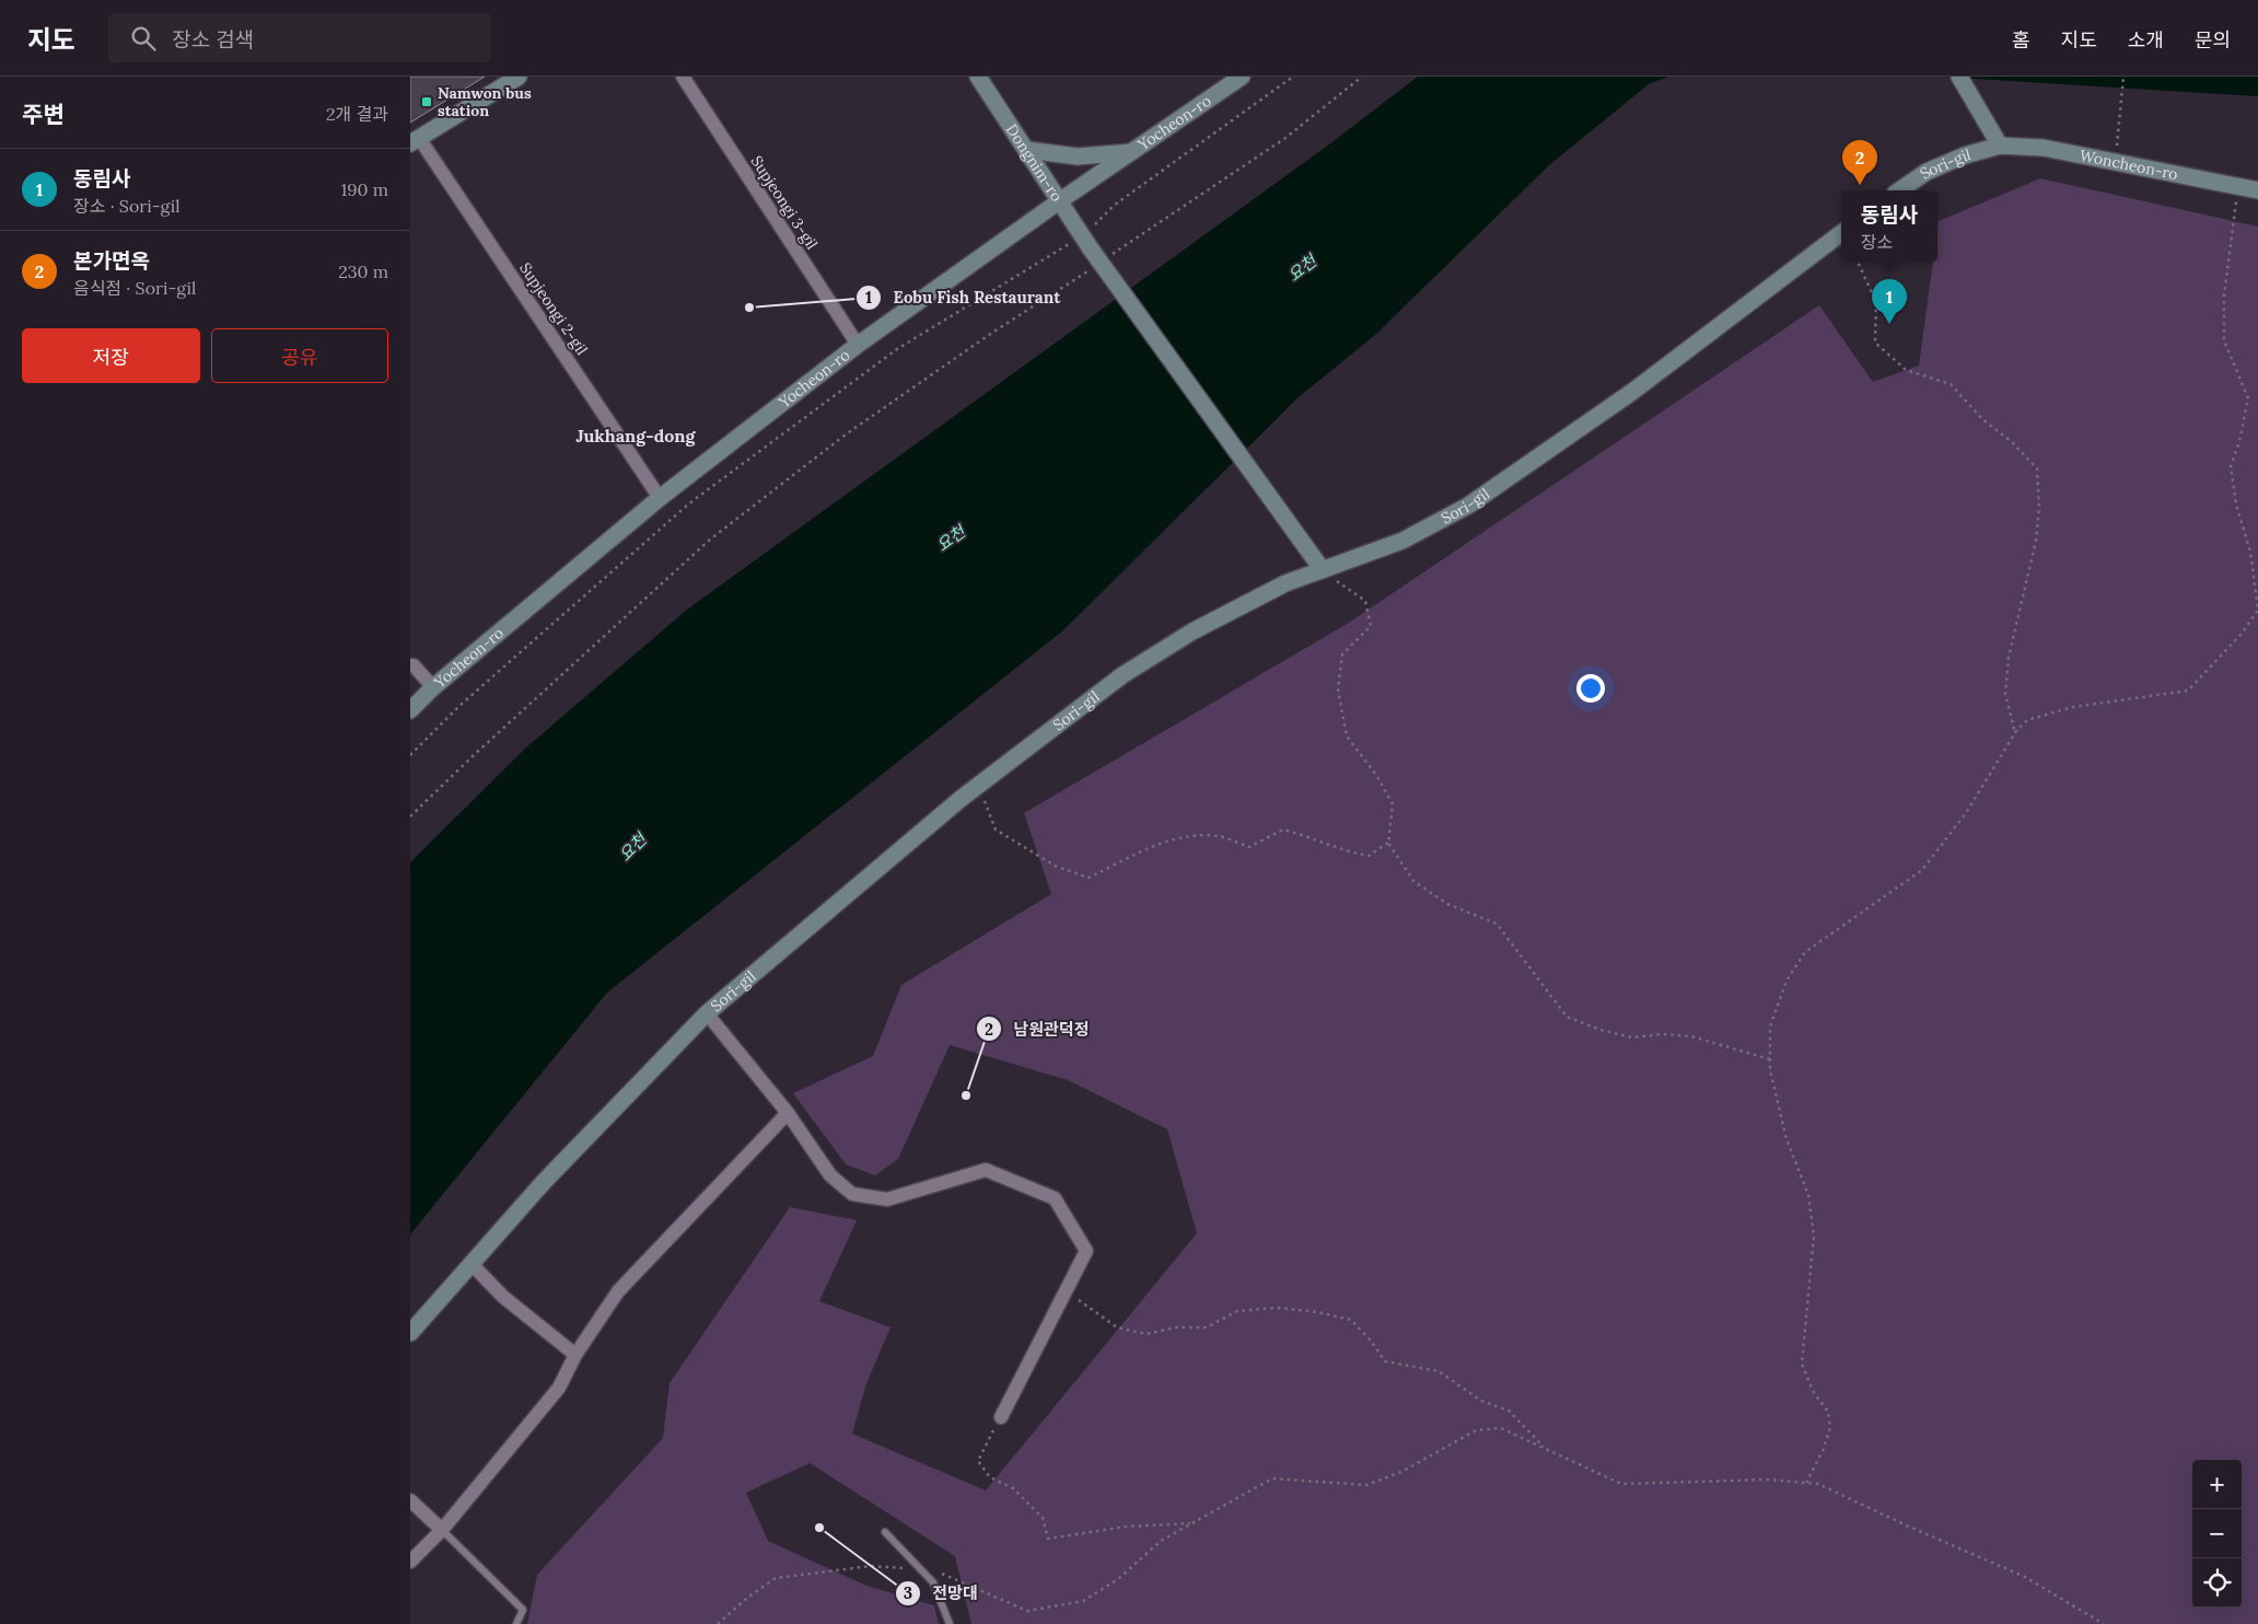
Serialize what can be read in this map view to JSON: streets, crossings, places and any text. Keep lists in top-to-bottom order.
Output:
{
  "streets": {
    "main road": [
      "Yocheon-ro",
      "Dongnim-ro",
      "Woncheon-ro",
      "Sori-gil"
    ],
    "street": ["Supjeongi 3-gil", "Supjeongi 2-gil"]
  },
  "crossings": [
    ["Yocheon-ro", "Dongnim-ro"],
    ["Yocheon-ro", "Supjeongi 3-gil"],
    ["Yocheon-ro", "Supjeongi 2-gil"],
    ["Dongnim-ro", "Sori-gil"],
    ["Woncheon-ro", "Sori-gil"]
  ],
  "districts": ["Jukhang-dong"],
  "water": ["요천"],
  "places": {
    "transit": ["Namwon bus station"],
    "other": ["Eobu Fish Restaurant", "남원관덕정", "전망대"]
  },
  "page": {
    "header": "지도",
    "search": "장소 검색",
    "nav": [
      "홈",
      "지도",
      "소개",
      "문의"
    ],
    "heading": ["주변", "2개 결과"],
    "pins": ["2", "1"],
    "list": [
      {
        "mark": "1",
        "name": "동림사",
        "note": "장소 · Sori-gil",
        "value": "190 m"
      },
      {
        "mark": "2",
        "name": "본가면옥",
        "note": "음식점 · Sori-gil",
        "value": "230 m"
      }
    ],
    "popup": ["동림사", "장소"],
    "buttons": ["저장", "공유"],
    "map_buttons": ["+", "−"]
  }
}
